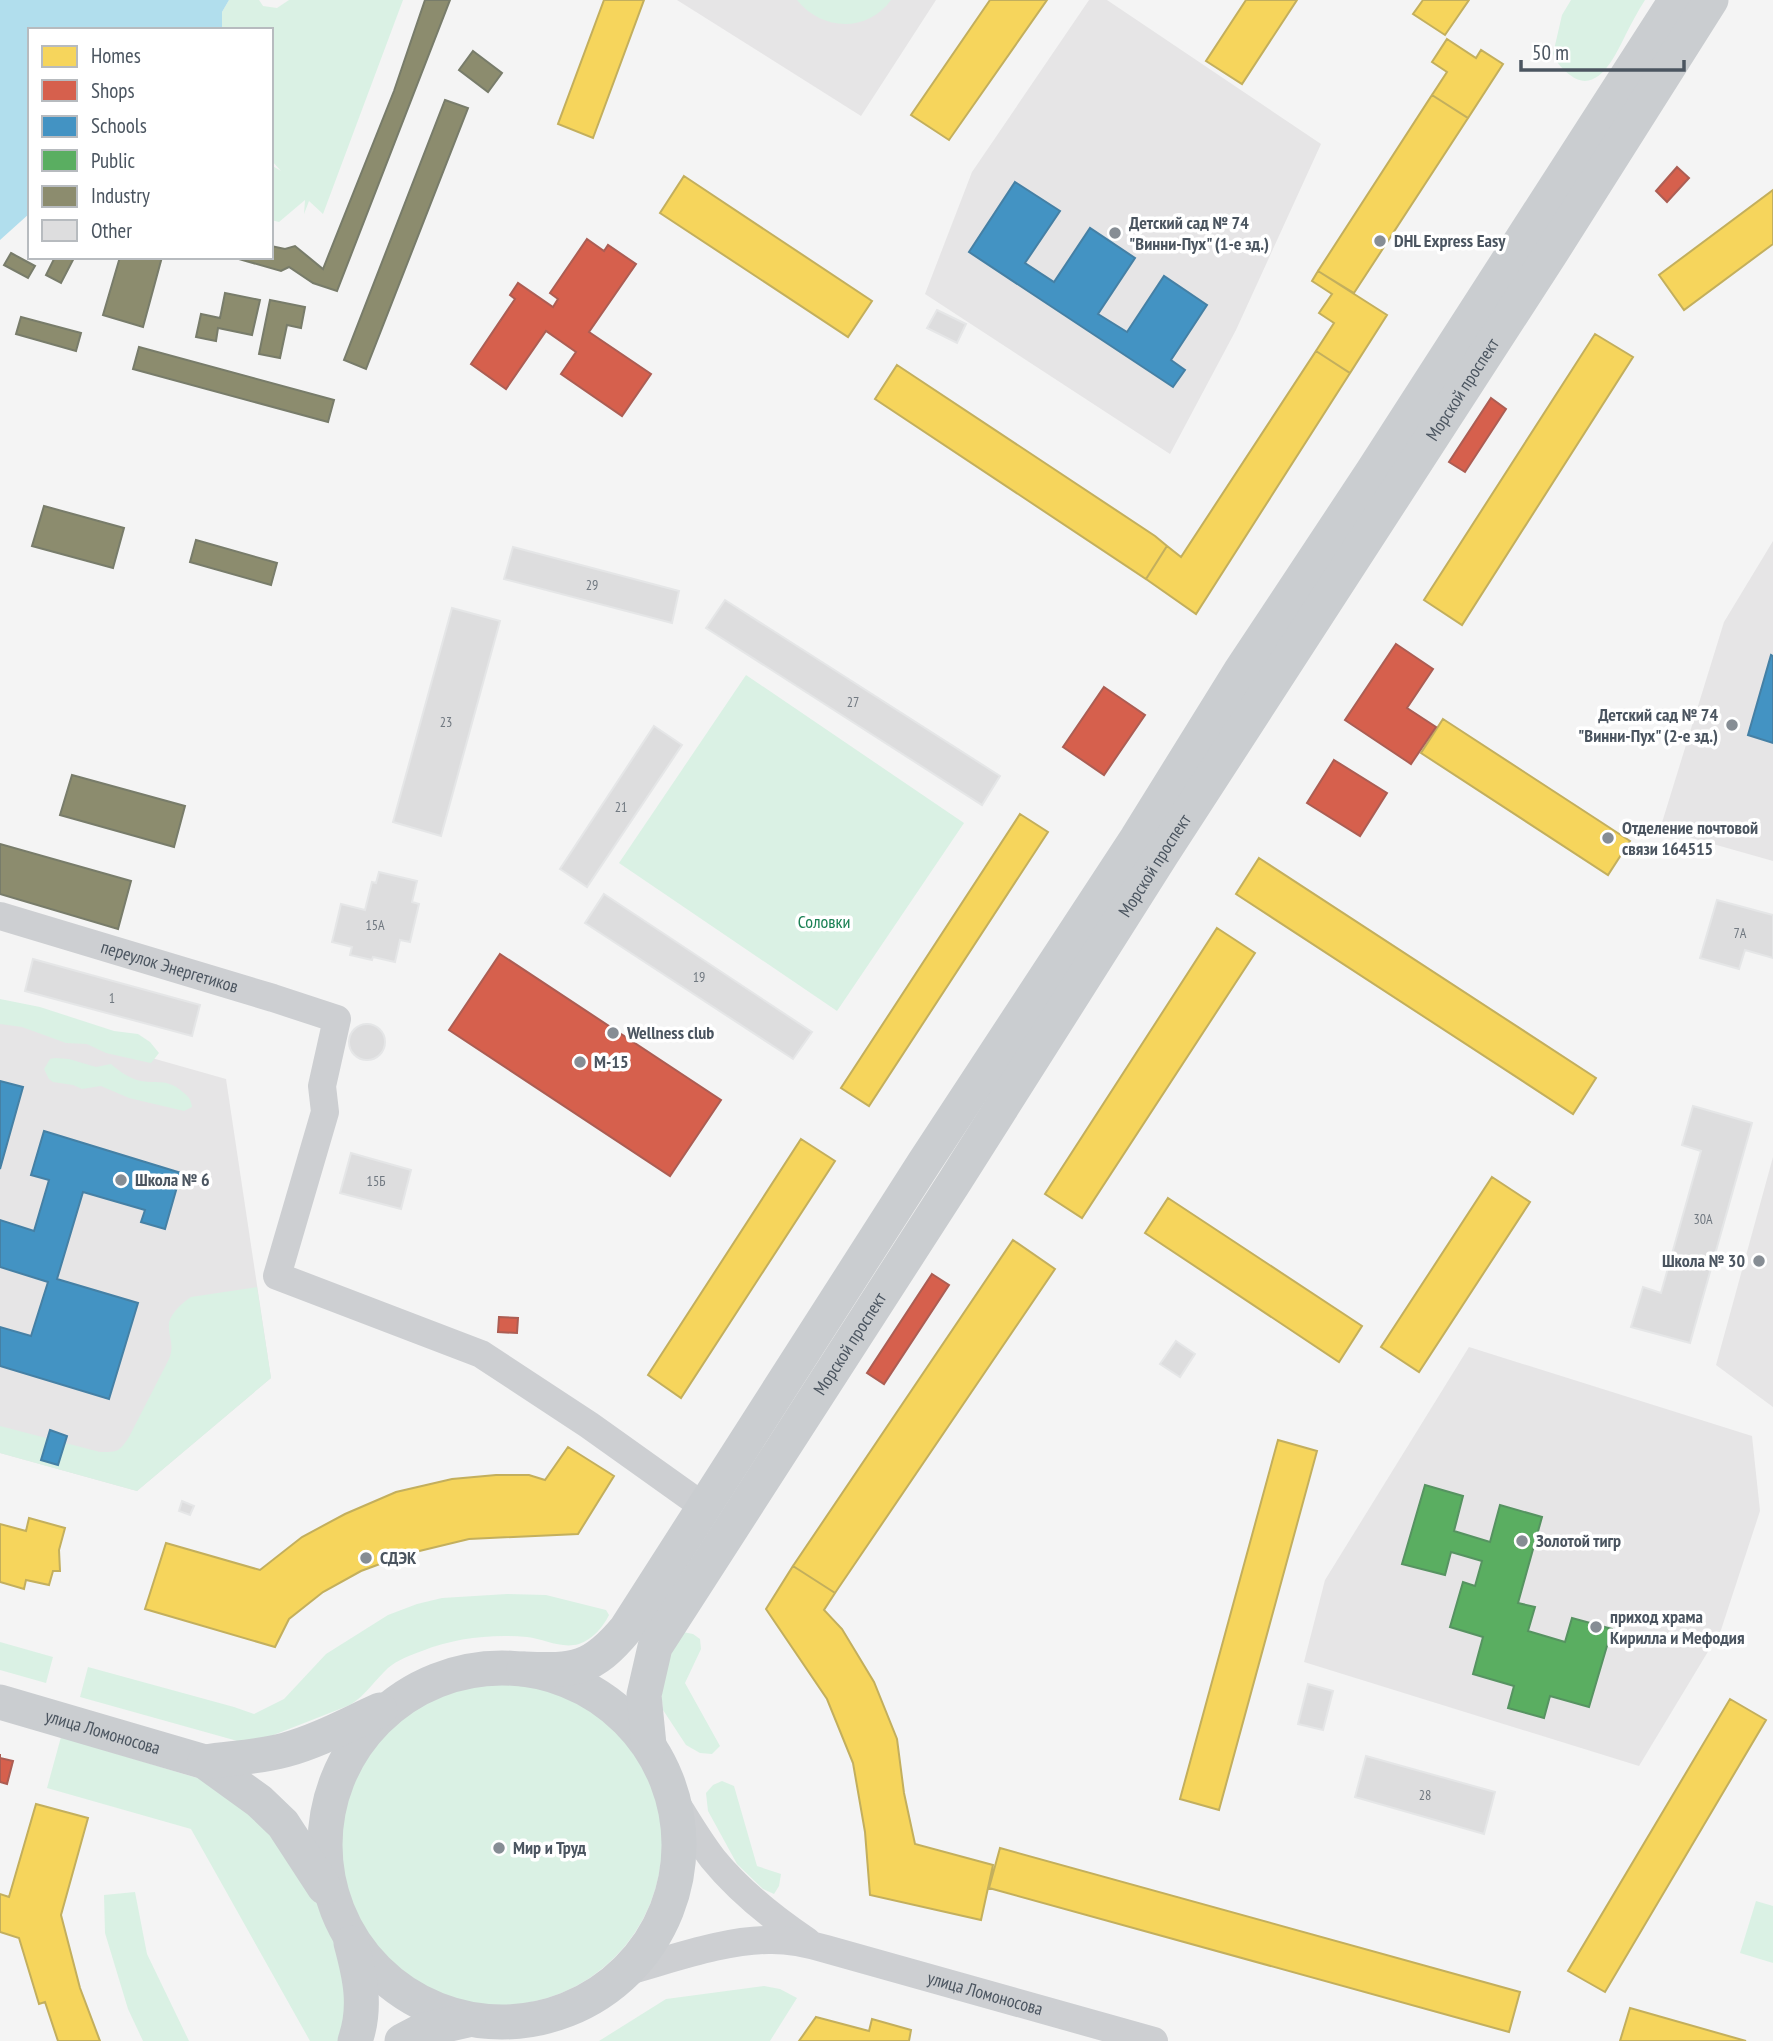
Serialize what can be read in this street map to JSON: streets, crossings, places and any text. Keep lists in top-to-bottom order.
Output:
{
  "streets": {
    "main road": ["Морской проспект", "улица Ломоносова"],
    "street": ["переулок Энергетиков"]
  },
  "crossings": [
    ["Морской проспект", "переулок Энергетиков"]
  ],
  "parks": ["Соловки"],
  "places": [
    "Детский сад № 74 \"Винни-Пух\" (1-е зд.)",
    "DHL Express Easy",
    "Детский сад № 74 \"Винни-Пух\" (2-е зд.)",
    "Отделение почтовой связи 164515",
    "Wellness club",
    "М-15",
    "Школа № 6",
    "Школа № 30",
    "Золотой тигр",
    "СДЭК",
    "приход храма Кирилла и Мефодия",
    "Мир и Труд"
  ],
  "house_numbers": [
    "29",
    "27",
    "23",
    "21",
    "15А",
    "7А",
    "19",
    "1",
    "15Б",
    "30А",
    "28"
  ],
  "legend": [
    "Homes",
    "Shops",
    "Schools",
    "Public",
    "Industry",
    "Other"
  ],
  "scale_bar": "50 m"
}
